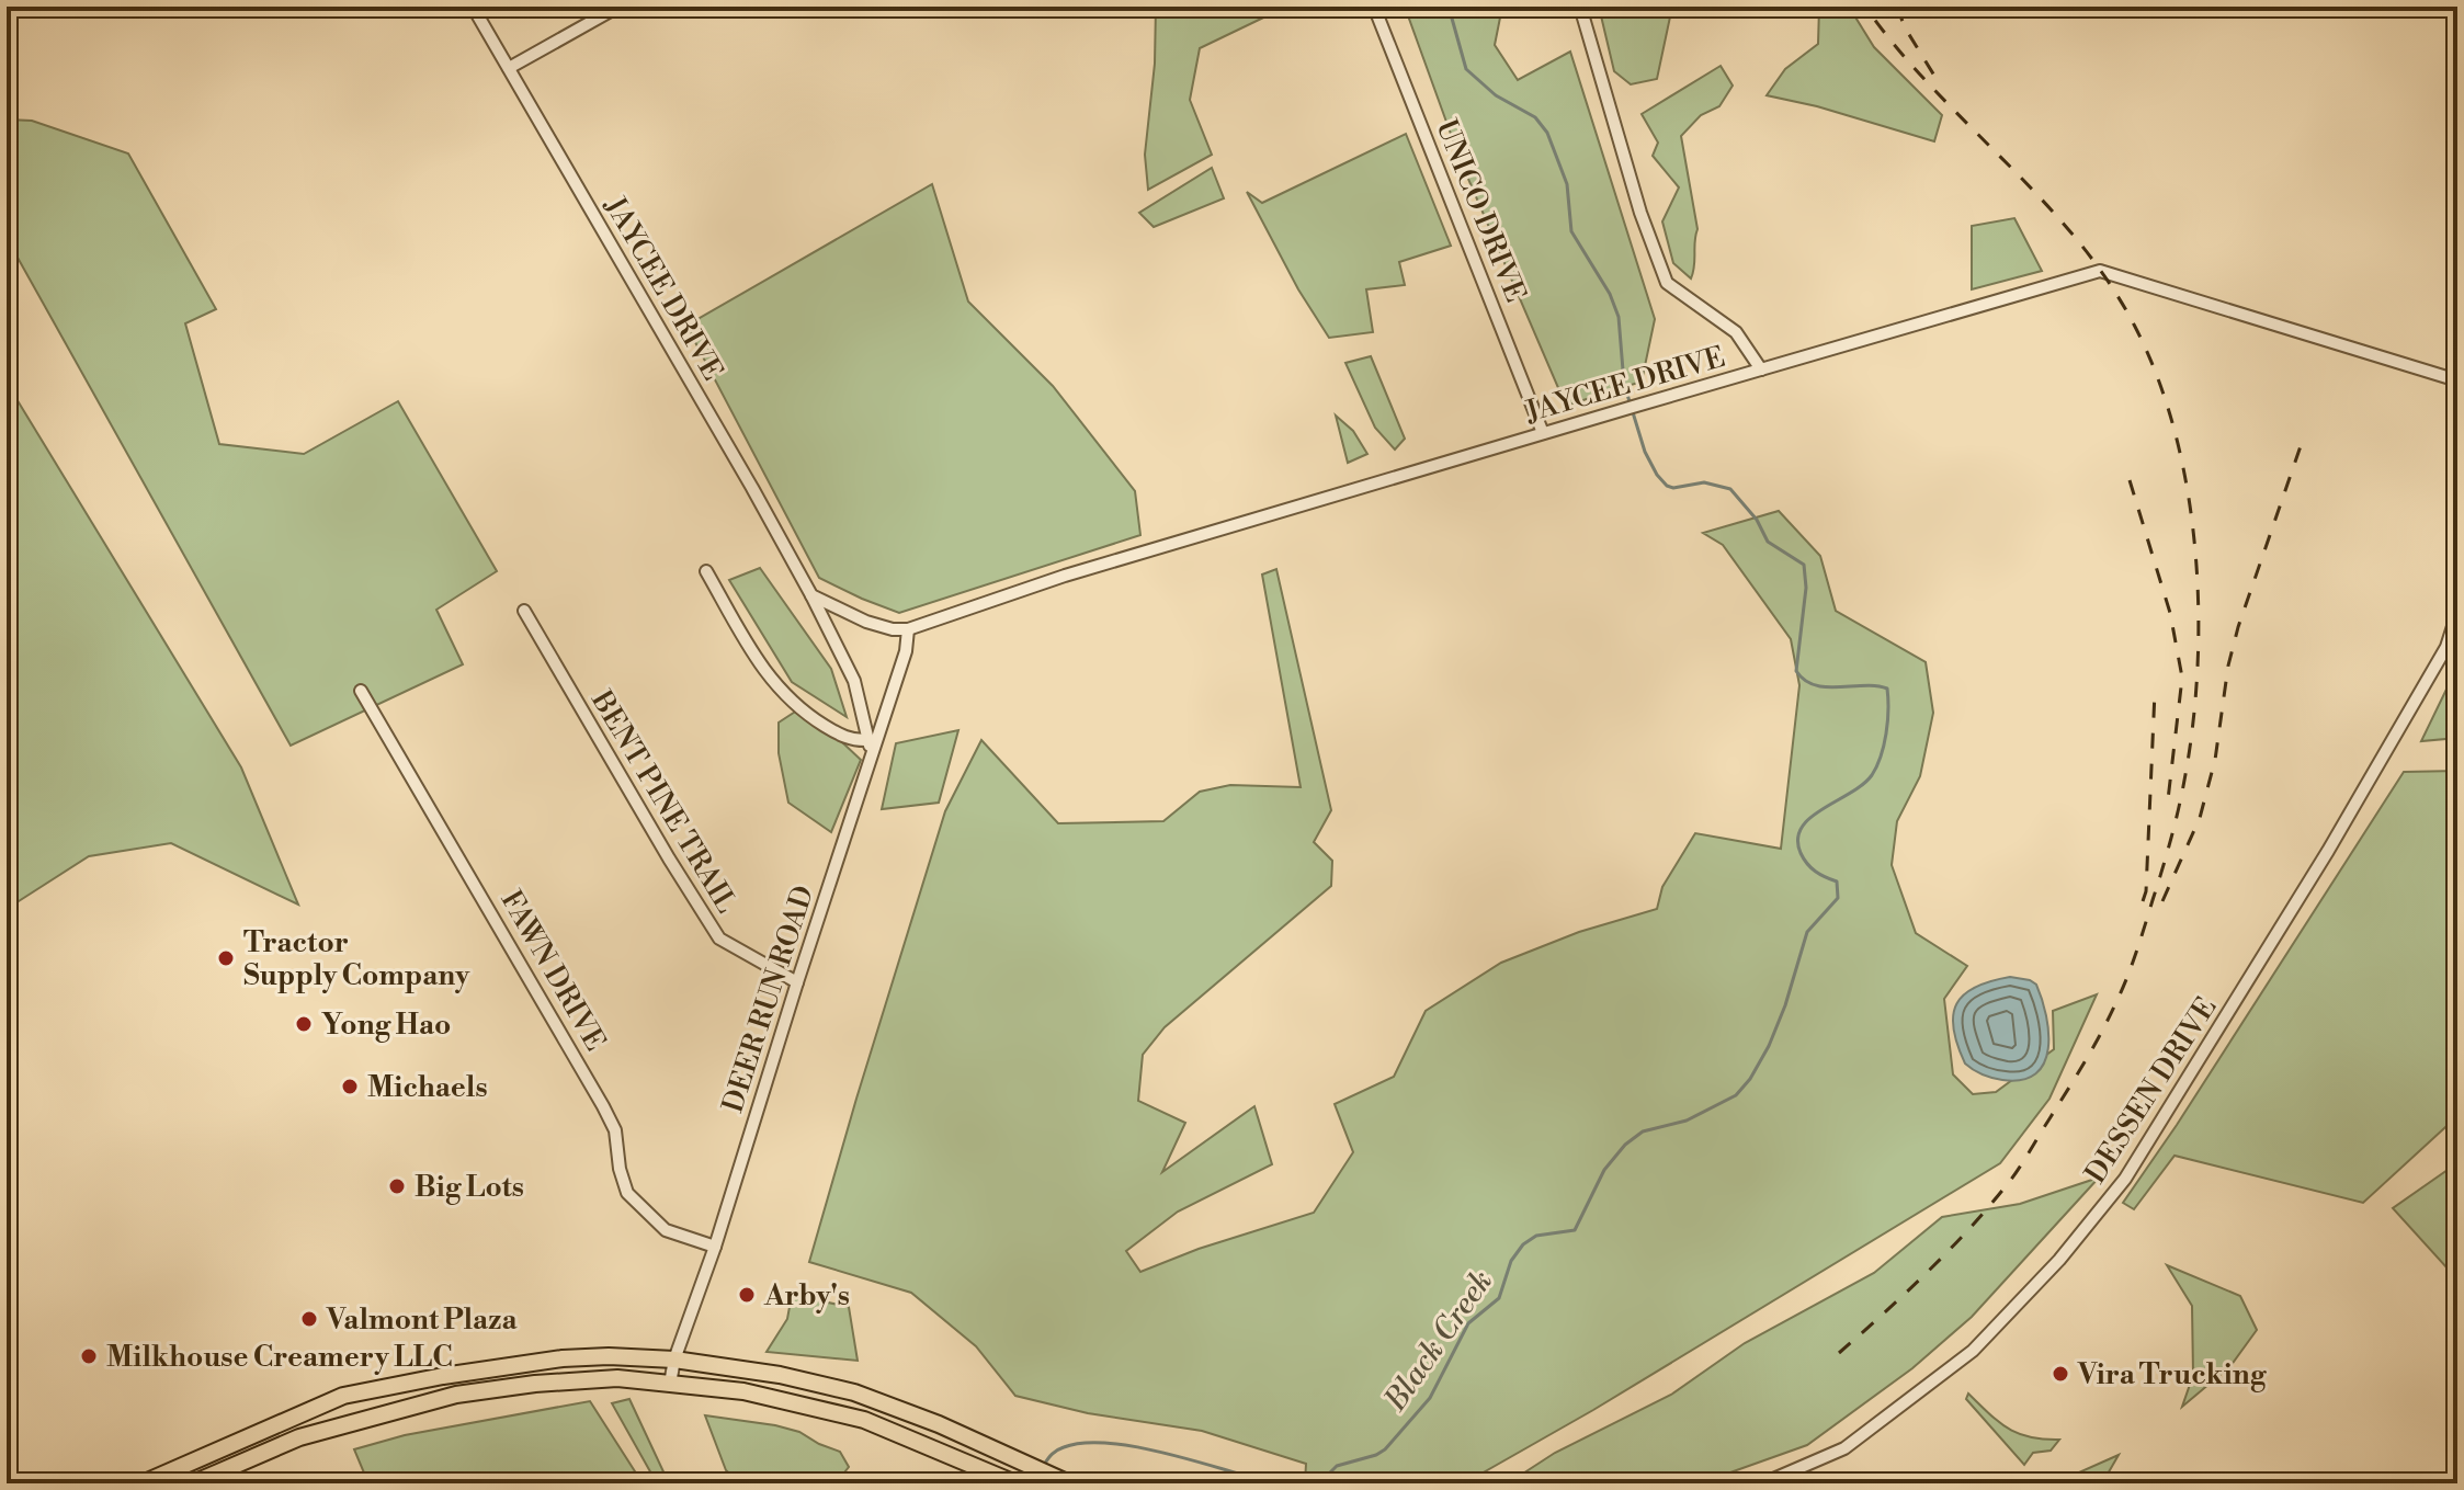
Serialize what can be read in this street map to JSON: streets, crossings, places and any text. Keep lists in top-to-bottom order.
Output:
{
  "streets": {
    "street": [
      "UNICO DRIVE",
      "JAYCEE DRIVE",
      "BENT PINE TRAIL",
      "FAWN DRIVE",
      "DEER RUN ROAD",
      "DESSEN DRIVE"
    ]
  },
  "crossings": [
    ["UNICO DRIVE", "JAYCEE DRIVE"],
    ["JAYCEE DRIVE", "DEER RUN ROAD"],
    ["BENT PINE TRAIL", "DEER RUN ROAD"],
    ["FAWN DRIVE", "DEER RUN ROAD"]
  ],
  "water": ["Black Creek"],
  "places": [
    "Tractor Supply Company",
    "Yong Hao",
    "Michaels",
    "Big Lots",
    "Arby's",
    "Valmont Plaza",
    "Milkhouse Creamery LLC",
    "Vira Trucking"
  ]
}
